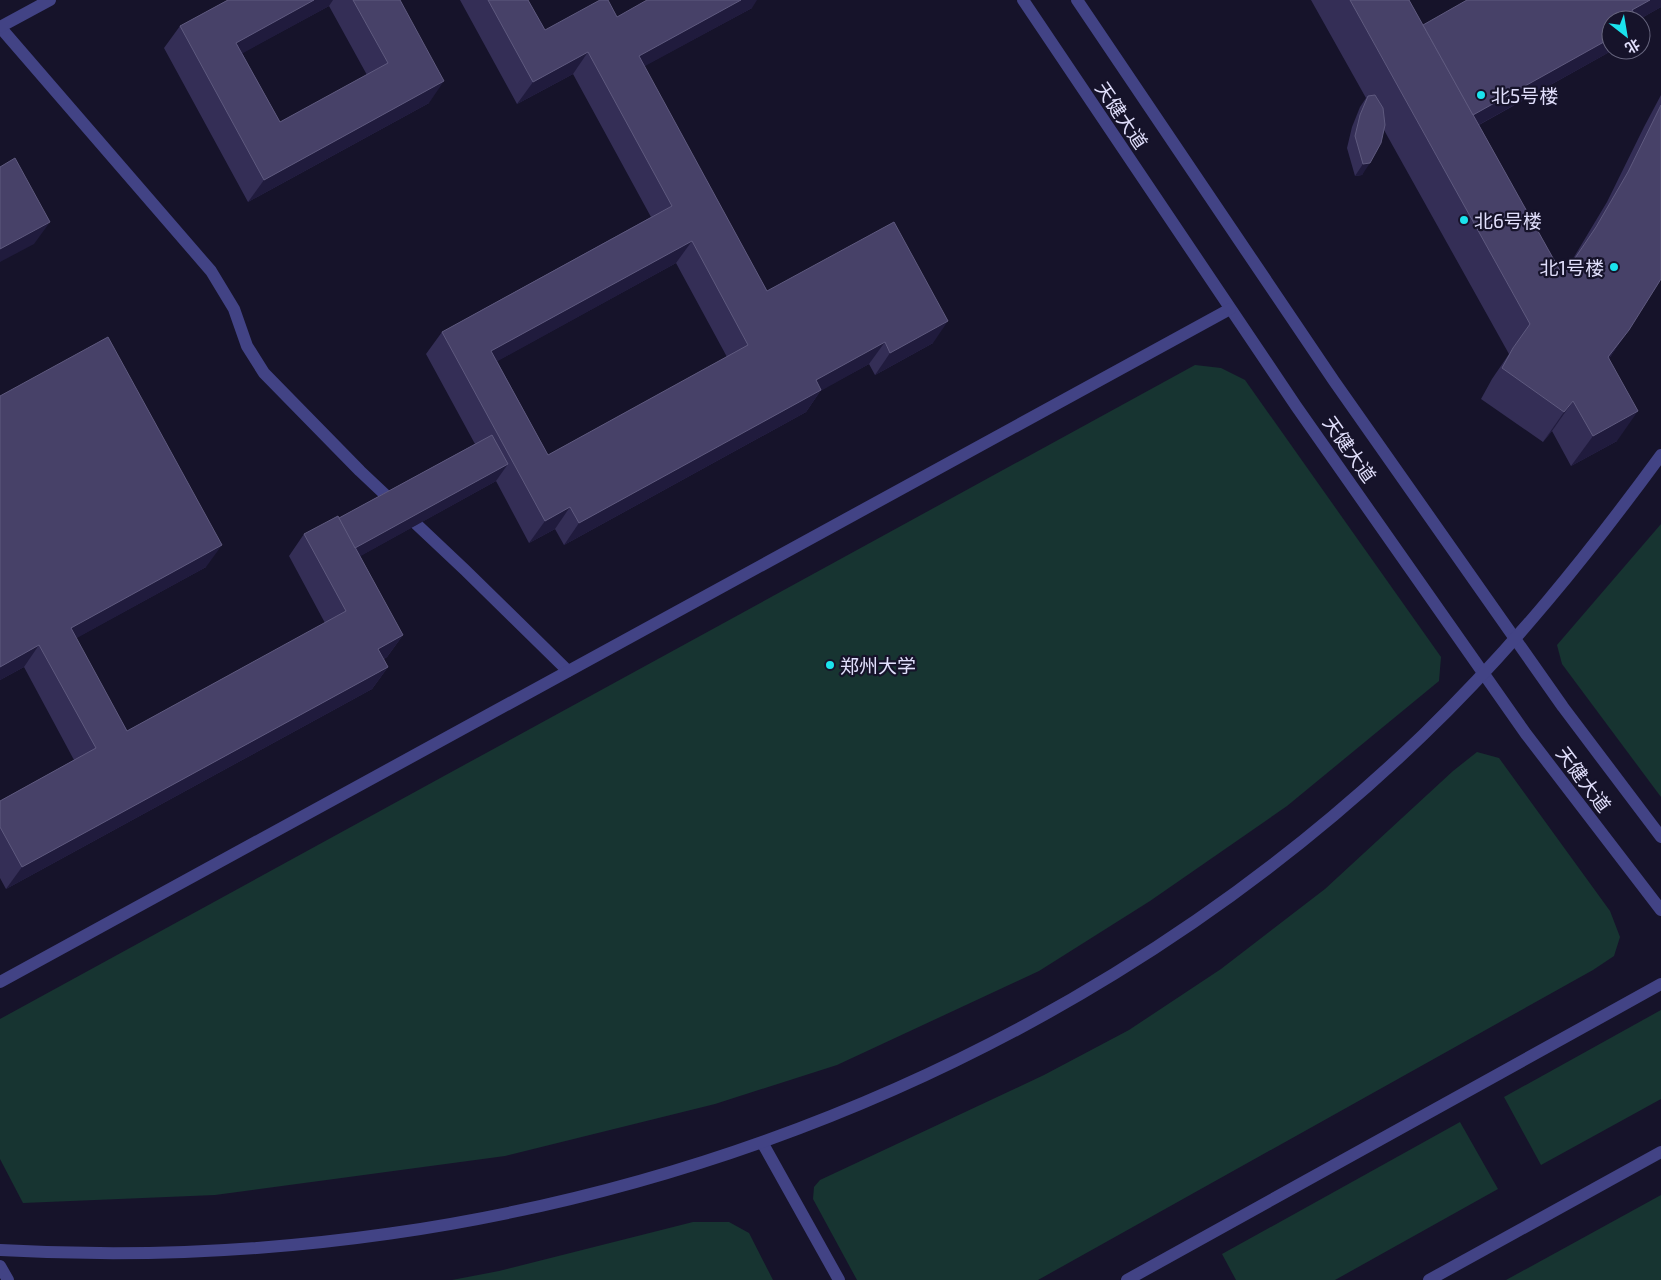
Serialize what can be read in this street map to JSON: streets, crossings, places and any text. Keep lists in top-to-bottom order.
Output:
{
  "streets": {
    "lane": ["天健大道"]
  },
  "places": [
    "北5号楼",
    "北6号楼",
    "北1号楼",
    "郑州大学"
  ],
  "north": "bottom right"
}
